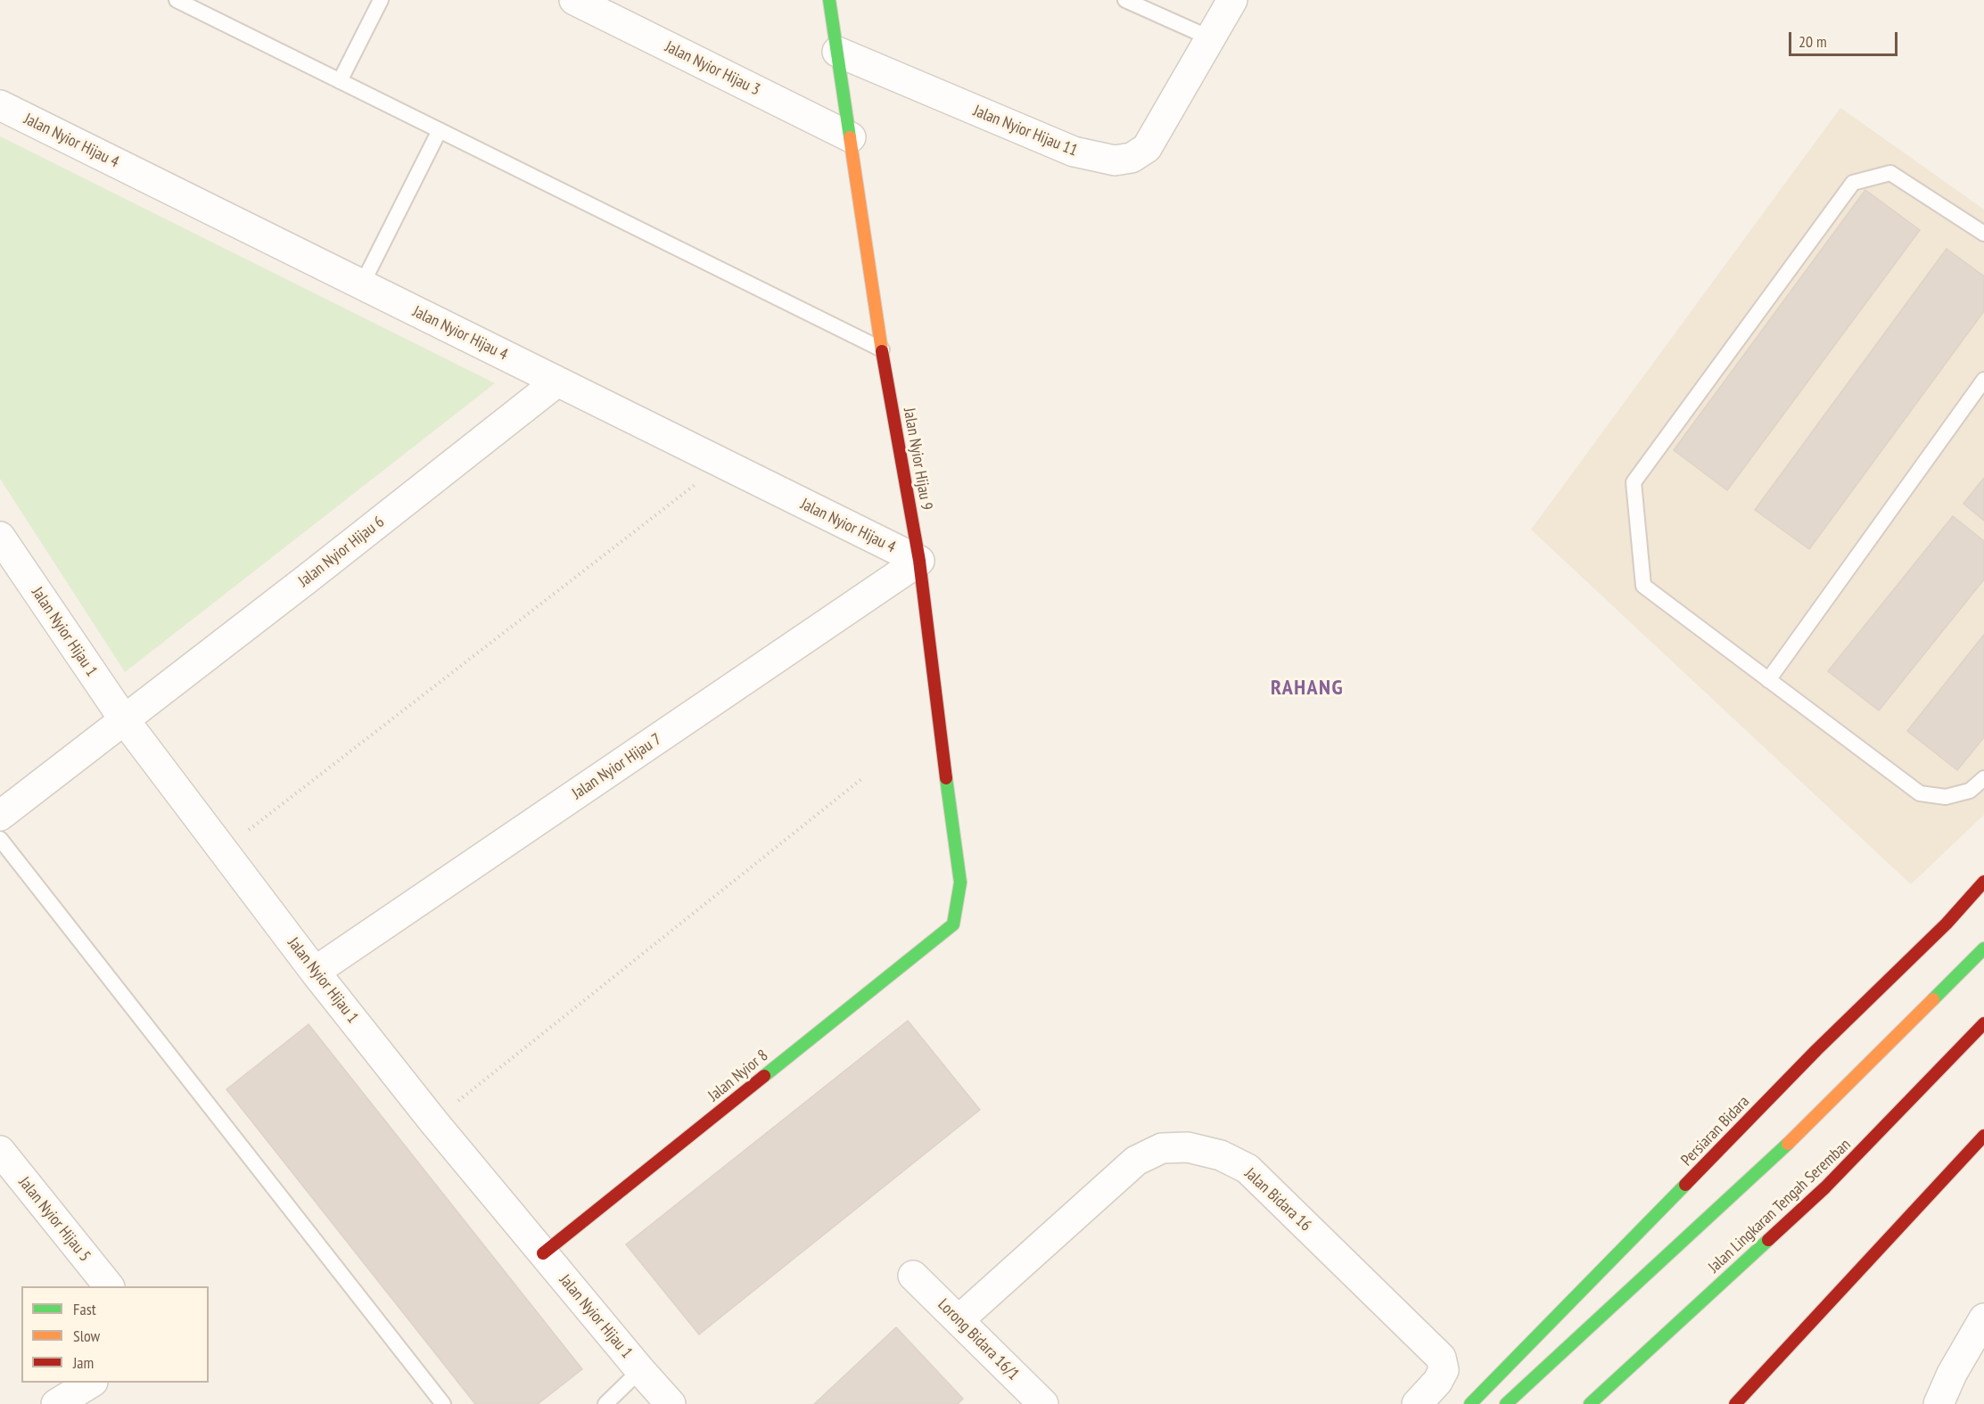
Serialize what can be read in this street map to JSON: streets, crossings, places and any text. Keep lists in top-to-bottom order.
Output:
{
  "streets": {
    "main road": [
      "Jalan Nyior Hijau 9",
      "Jalan Nyior 8",
      "Persiaran Bidara",
      "Jalan Lingkaran Tengah Seremban"
    ],
    "street": [
      "Jalan Nyior Hijau 3",
      "Jalan Nyior Hijau 11",
      "Jalan Nyior Hijau 4",
      "Jalan Nyior Hijau 6",
      "Jalan Nyior Hijau 1",
      "Jalan Nyior Hijau 7",
      "Jalan Bidara 16",
      "Jalan Nyior Hijau 5",
      "Lorong Bidara 16/1"
    ]
  },
  "crossings": [
    ["Jalan Nyior Hijau 3", "Jalan Nyior Hijau 9"],
    ["Jalan Nyior Hijau 11", "Jalan Nyior Hijau 9"],
    ["Jalan Nyior Hijau 4", "Jalan Nyior Hijau 9"],
    ["Jalan Nyior Hijau 4", "Jalan Nyior Hijau 6"],
    ["Jalan Nyior Hijau 4", "Jalan Nyior Hijau 7"],
    ["Jalan Nyior Hijau 9", "Jalan Nyior Hijau 7"],
    ["Jalan Nyior Hijau 9", "Jalan Nyior 8"],
    ["Jalan Nyior Hijau 6", "Jalan Nyior Hijau 1"],
    ["Jalan Nyior Hijau 1", "Jalan Nyior Hijau 7"],
    ["Jalan Nyior Hijau 1", "Jalan Nyior 8"],
    ["Jalan Bidara 16", "Lorong Bidara 16/1"]
  ],
  "districts": ["RAHANG"],
  "legend": ["Fast", "Slow", "Jam"],
  "scale_bar": "20 m"
}
